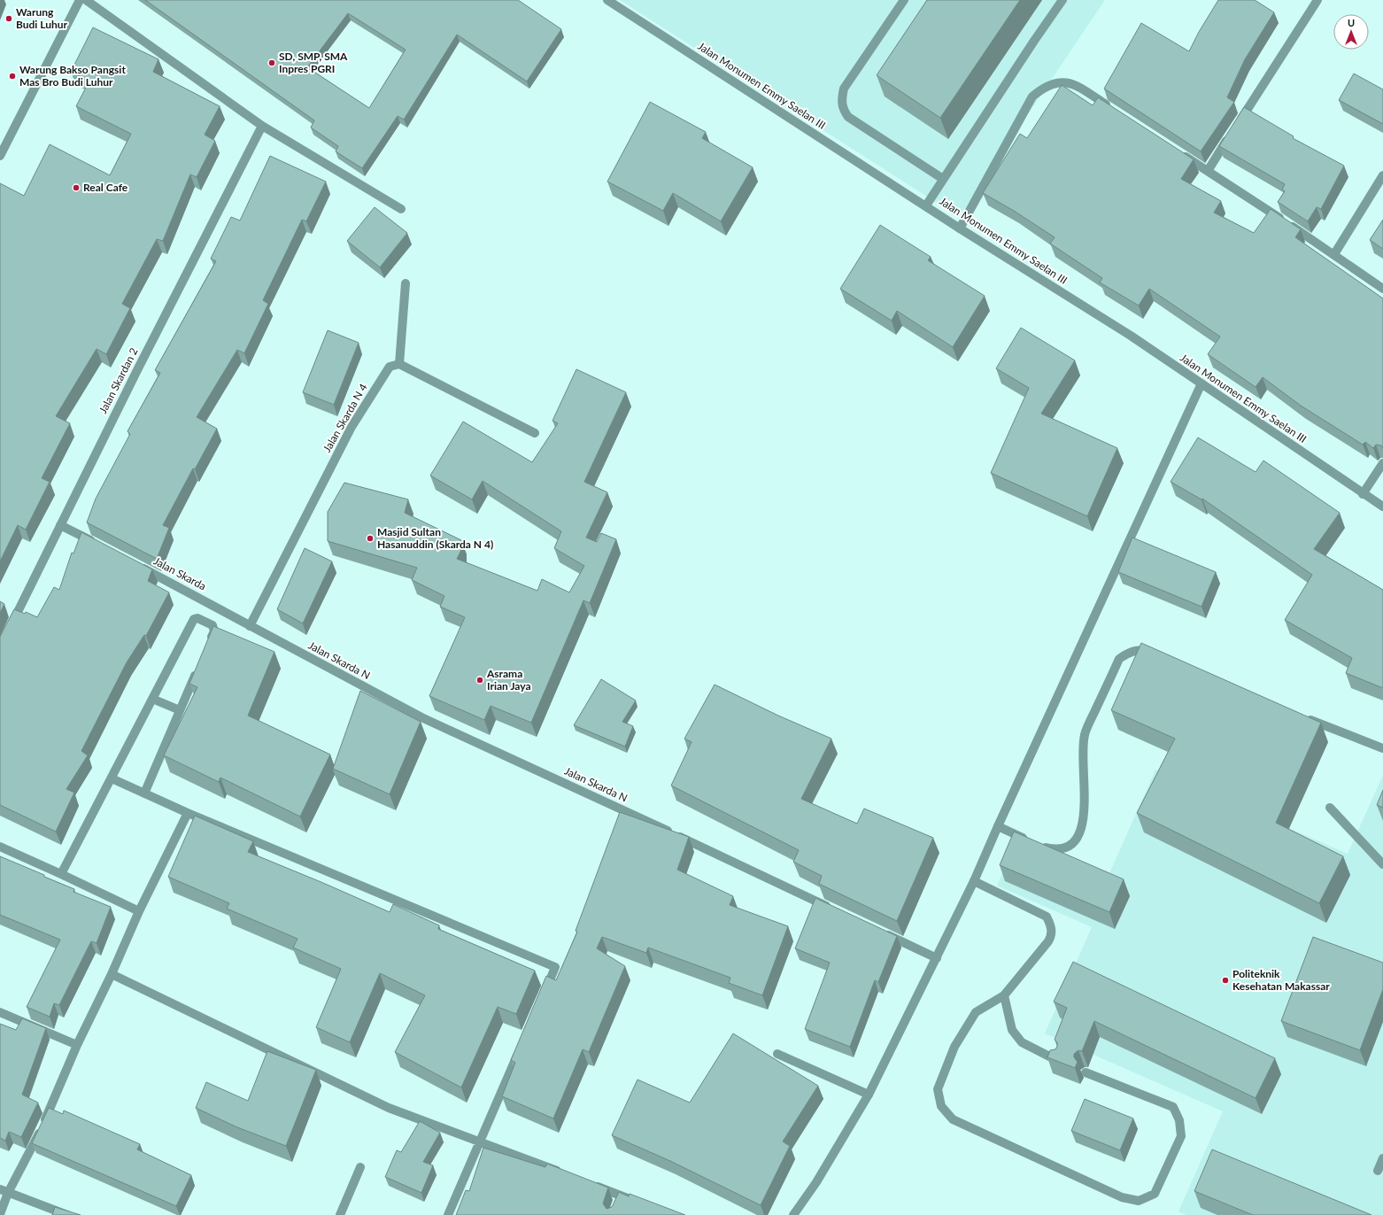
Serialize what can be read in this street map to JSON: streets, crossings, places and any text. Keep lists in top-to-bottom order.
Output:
{
  "streets": {
    "street": [
      "Jalan Monumen Emmy Saelan III",
      "Jalan Skardan 2",
      "Jalan Skarda N 4",
      "Jalan Skarda",
      "Jalan Skarda N"
    ]
  },
  "crossings": [
    ["Jalan Skarda N 4", "Jalan Skarda"],
    ["Jalan Skarda N 4", "Jalan Skarda N"],
    ["Jalan Skarda", "Jalan Skarda N"]
  ],
  "places": [
    "Warung Budi Luhur",
    "SD, SMP, SMA Inpres PGRI",
    "Warung Bakso Pangsit Mas Bro Budi Luhur",
    "Real Cafe",
    "Masjid Sultan Hasanuddin (Skarda N 4)",
    "Asrama Irian Jaya",
    "Politeknik Kesehatan Makassar"
  ],
  "north": "top"
}
